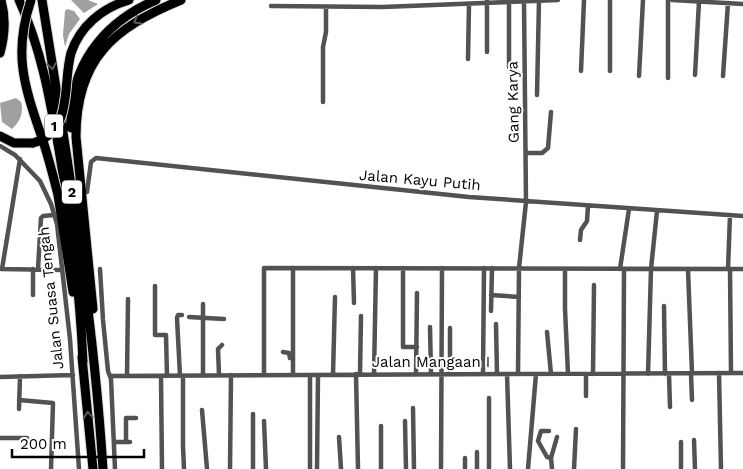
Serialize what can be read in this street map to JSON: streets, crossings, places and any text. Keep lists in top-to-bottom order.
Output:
{
  "streets": {
    "highway": ["1", "2"],
    "street": [
      "Gang Karya",
      "Jalan Kayu Putih",
      "Jalan Suasa Tengah",
      "Jalan Mangaan I"
    ]
  },
  "crossings": [
    ["Gang Karya", "Jalan Kayu Putih"],
    ["Gang Karya", "Jalan Mangaan I"]
  ],
  "scale_bar": "200 m"
}
